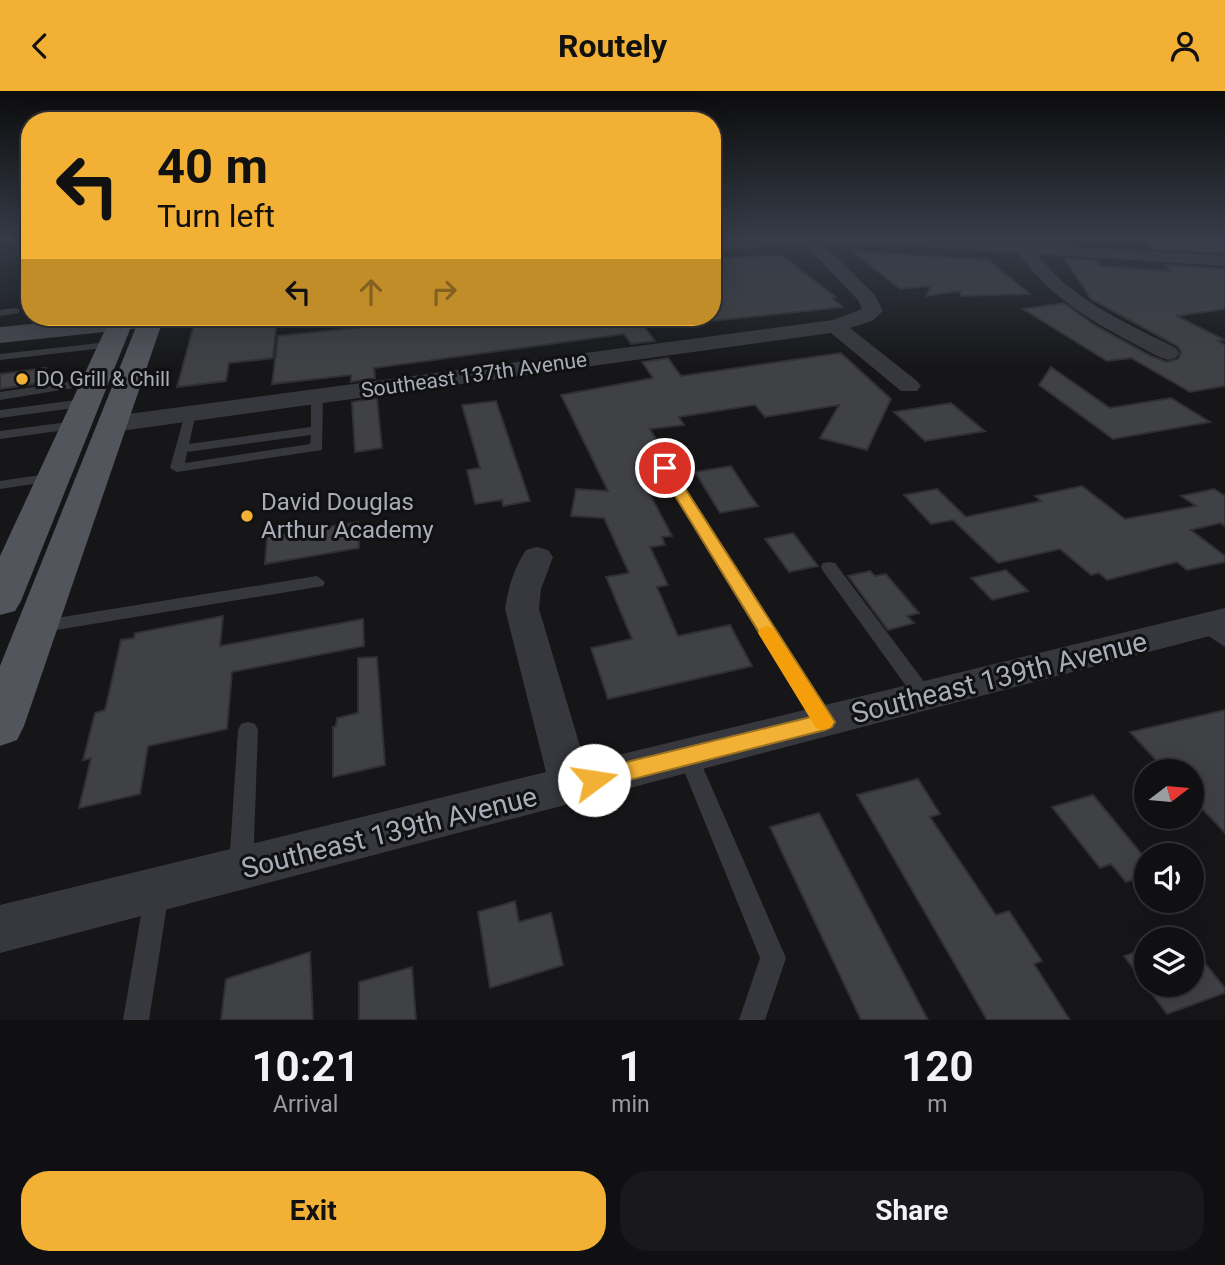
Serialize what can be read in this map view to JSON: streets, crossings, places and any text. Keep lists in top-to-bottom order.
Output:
{
  "streets": {
    "street": ["Southeast 137th Avenue", "Southeast 139th Avenue"]
  },
  "places": ["DQ Grill & Chill", "David Douglas Arthur Academy"],
  "north": "right",
  "page": {
    "header": "Routely",
    "turn": ["40 m", "Turn left"],
    "eta": [
      "10:21",
      "Arrival",
      "1",
      "min",
      "120",
      "m"
    ],
    "buttons": ["Exit", "Share"]
  }
}
